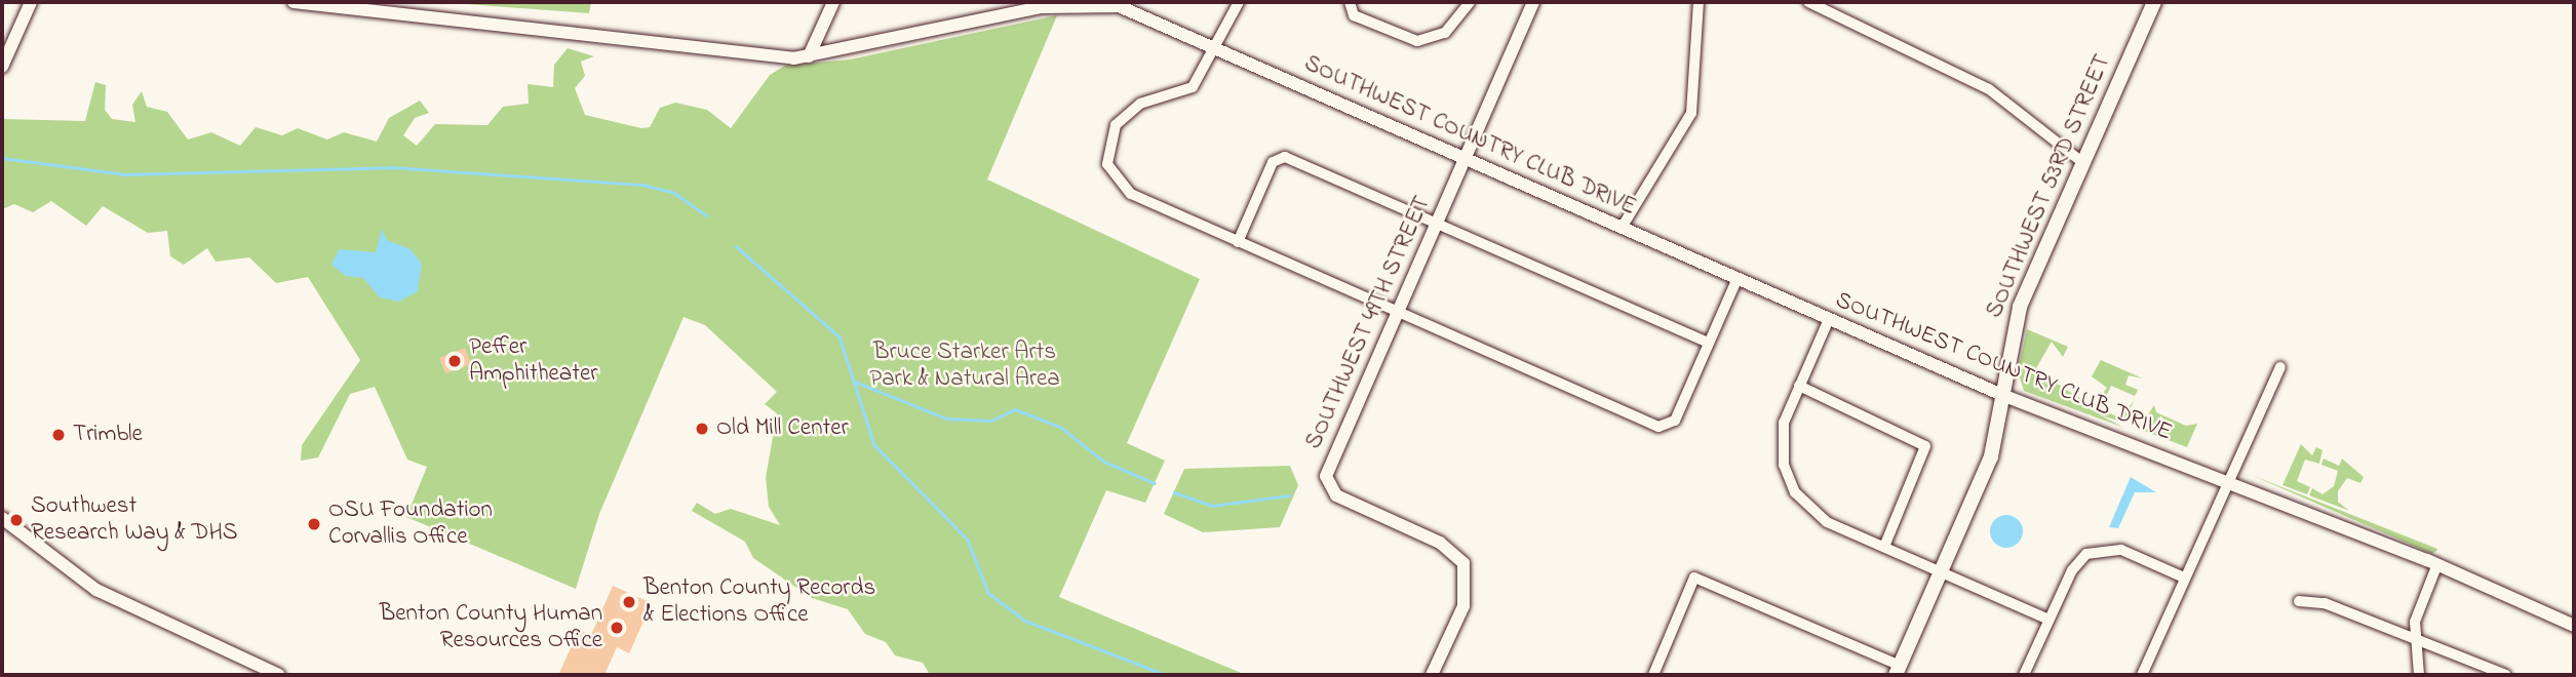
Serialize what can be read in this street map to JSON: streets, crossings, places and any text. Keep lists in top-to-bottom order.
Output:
{
  "streets": {
    "main road": ["SOUTHWEST 53RD STREET"],
    "street": ["SOUTHWEST COUNTRY CLUB DRIVE", "SOUTHWEST 49TH STREET"]
  },
  "crossings": [
    ["SOUTHWEST COUNTRY CLUB DRIVE", "SOUTHWEST 53RD STREET"],
    ["SOUTHWEST COUNTRY CLUB DRIVE", "SOUTHWEST 49TH STREET"]
  ],
  "parks": ["Bruce Starker Arts Park & Natural Area"],
  "places": [
    "Peffer Amphitheater",
    "Old Mill Center",
    "Trimble",
    "Southwest Research Way & DHS",
    "OSU Foundation Corvallis Office",
    "Benton County Records & Elections Office",
    "Benton County Human Resources Office"
  ]
}
